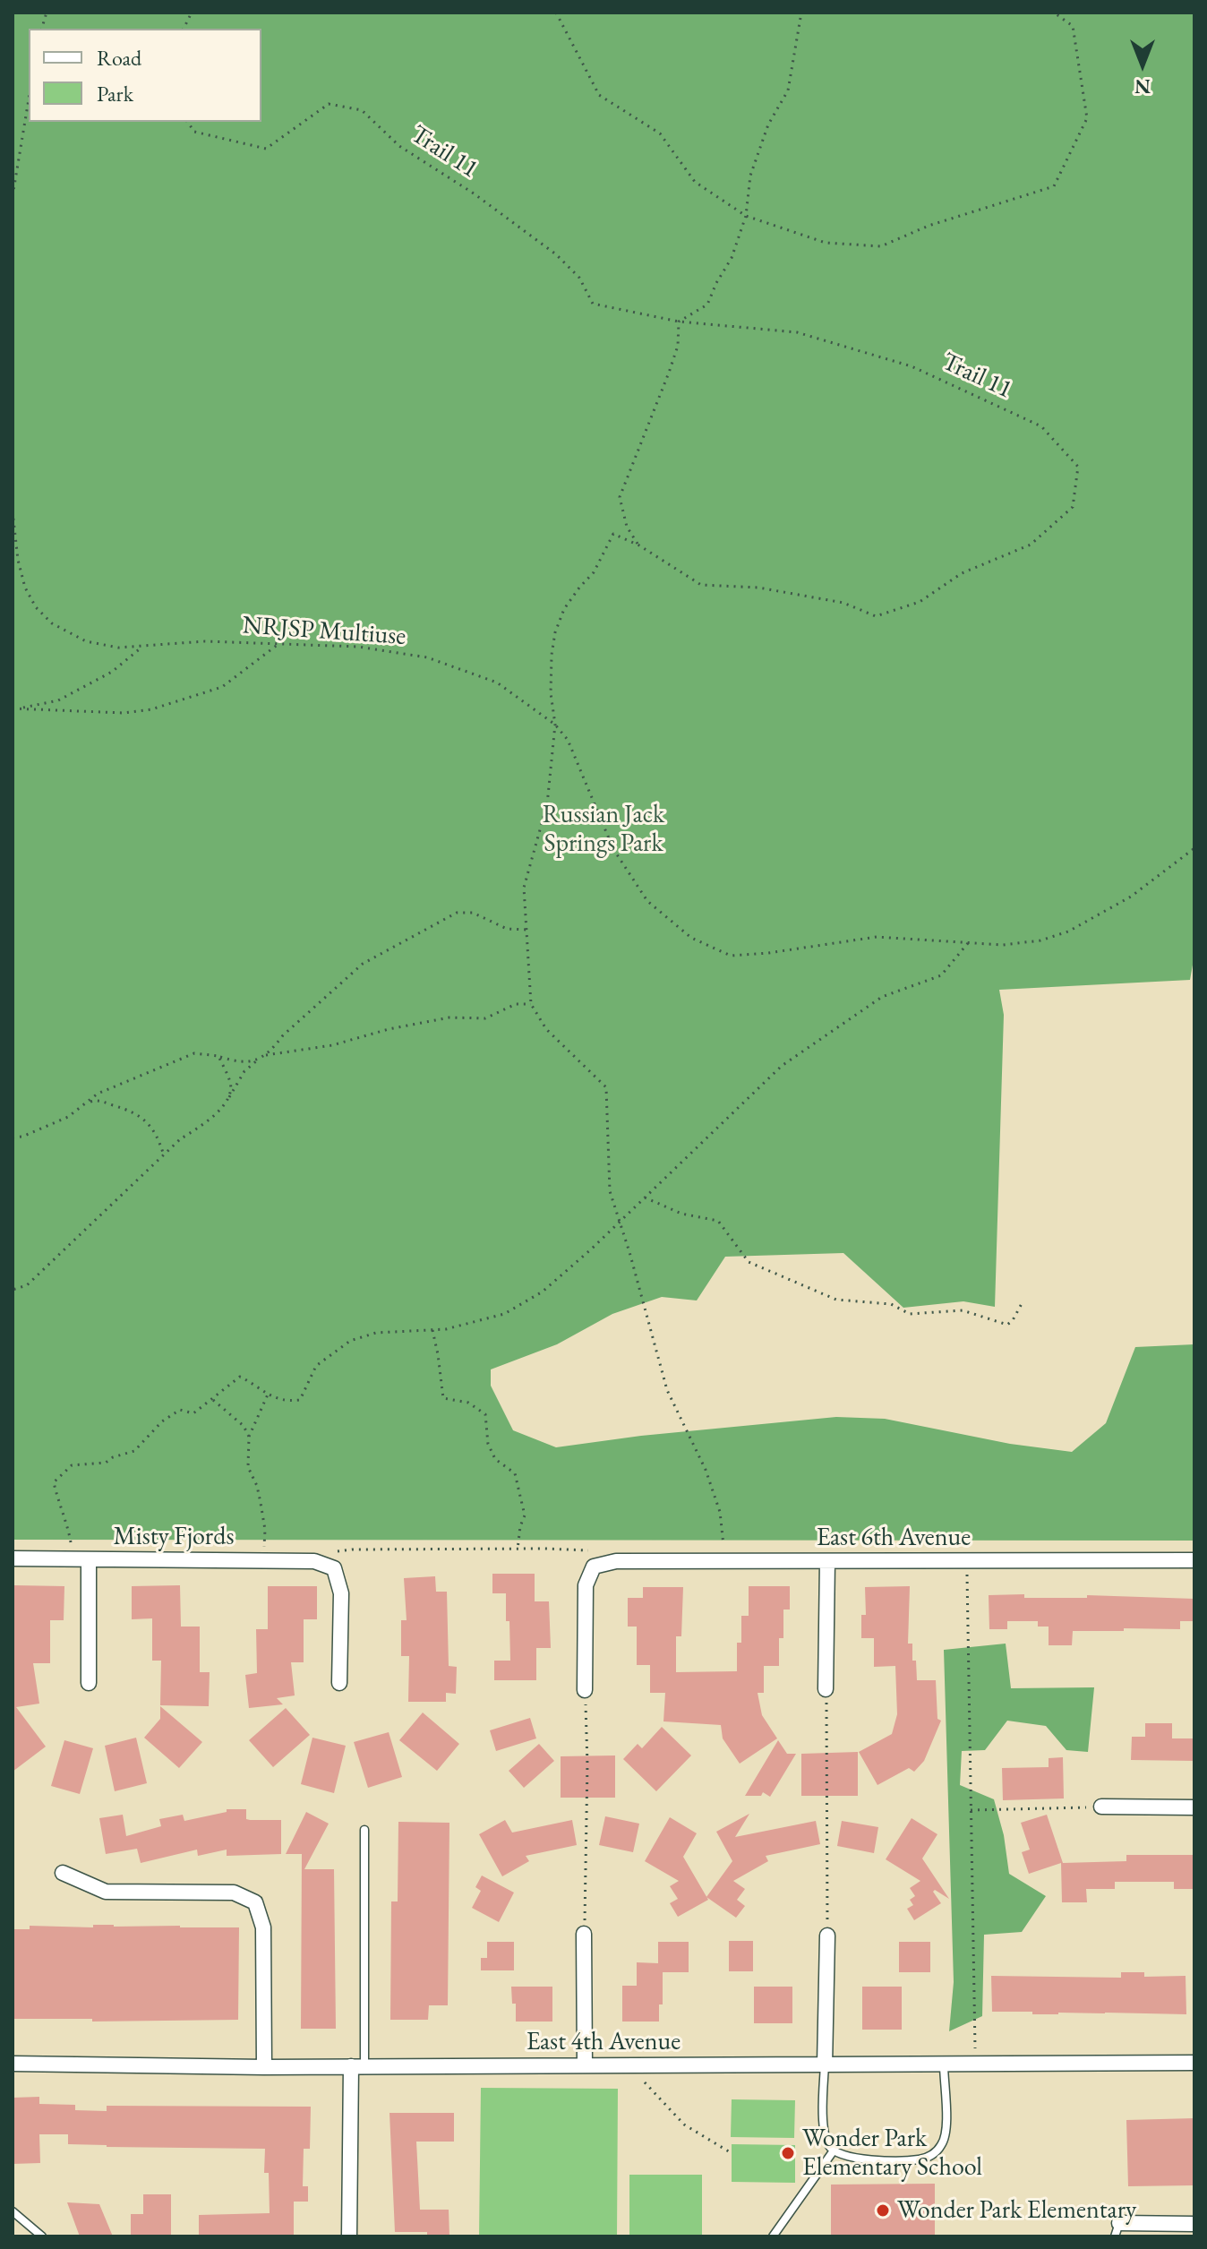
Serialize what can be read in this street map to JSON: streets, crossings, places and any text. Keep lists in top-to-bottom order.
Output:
{
  "streets": {
    "street": ["Misty Fjords", "East 6th Avenue", "East 4th Avenue"],
    "path": ["Trail 11", "NRJSP Multiuse"]
  },
  "crossings": [
    ["Trail 11", "NRJSP Multiuse"]
  ],
  "parks": ["Russian Jack Springs Park"],
  "places": ["Wonder Park Elementary School", "Wonder Park Elementary"],
  "legend": ["Road", "Park"],
  "north": "bottom"
}
